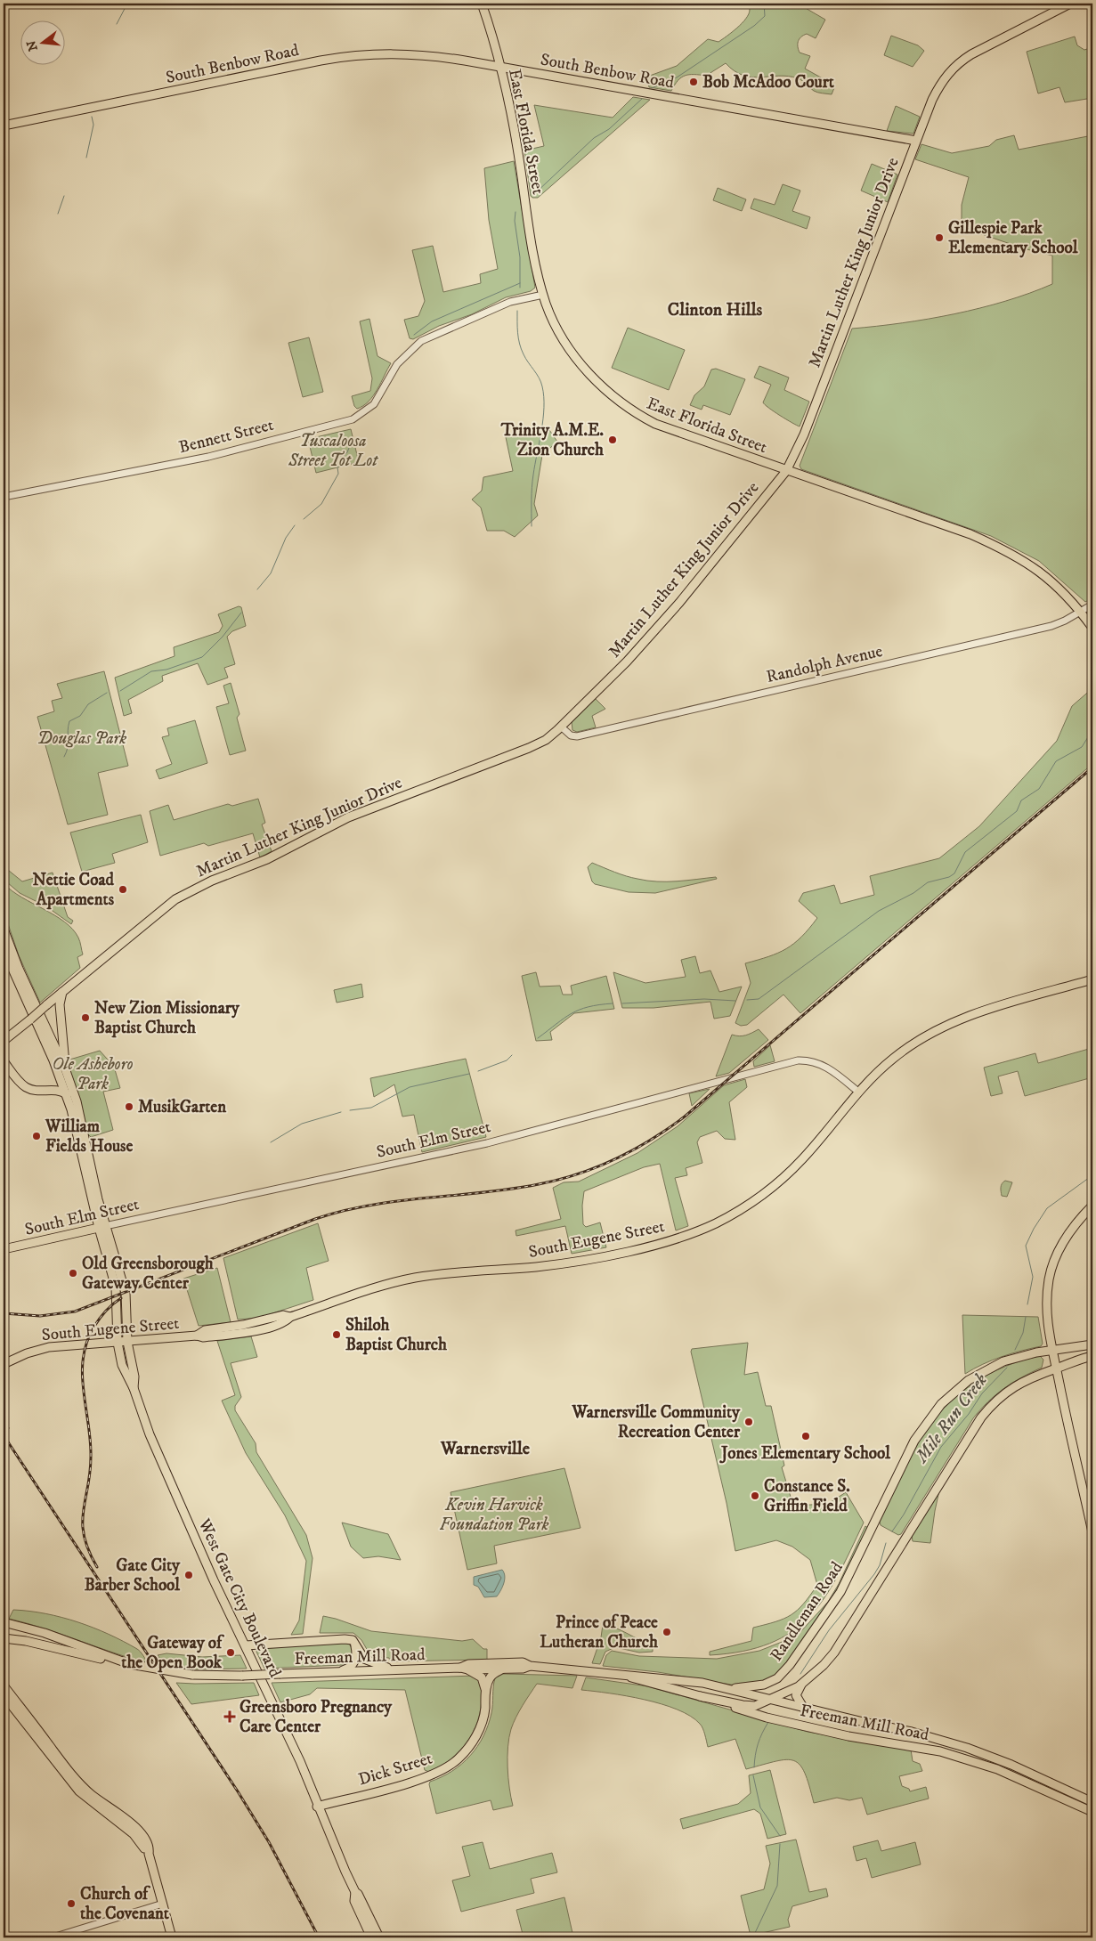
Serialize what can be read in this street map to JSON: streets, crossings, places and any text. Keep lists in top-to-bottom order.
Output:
{
  "streets": {
    "main road": [
      "South Benbow Road",
      "East Florida Street",
      "Martin Luther King Junior Drive",
      "South Elm Street",
      "South Eugene Street",
      "West Gate City Boulevard",
      "Randleman Road",
      "Freeman Mill Road",
      "Dick Street"
    ],
    "street": ["Bennett Street", "Randolph Avenue"]
  },
  "crossings": [
    ["South Benbow Road", "East Florida Street"],
    ["South Benbow Road", "Martin Luther King Junior Drive"],
    ["East Florida Street", "Martin Luther King Junior Drive"],
    ["East Florida Street", "Bennett Street"],
    ["East Florida Street", "Randolph Avenue"],
    ["Martin Luther King Junior Drive", "Randolph Avenue"],
    ["South Elm Street", "South Eugene Street"],
    ["South Elm Street", "West Gate City Boulevard"],
    ["South Eugene Street", "West Gate City Boulevard"],
    ["West Gate City Boulevard", "Dick Street"],
    ["Randleman Road", "Freeman Mill Road"]
  ],
  "districts": ["Clinton Hills", "Warnersville"],
  "water": ["Mile Run Creek"],
  "parks": [
    "Tuscaloosa Street Tot Lot",
    "Douglas Park",
    "Ole Asheboro Park",
    "Kevin Harvick Foundation Park"
  ],
  "places": {
    "other": [
      "Bob McAdoo Court",
      "Gillespie Park Elementary School",
      "Trinity A.M.E. Zion Church",
      "Nettie Coad Apartments",
      "New Zion Missionary Baptist Church",
      "MusikGarten",
      "William Fields House",
      "Old Greensborough Gateway Center",
      "Shiloh Baptist Church",
      "Warnersville Community Recreation Center",
      "Jones Elementary School",
      "Constance S. Griffin Field",
      "Gate City Barber School",
      "Prince of Peace Lutheran Church",
      "Gateway of the Open Book",
      "Church of the Covenant"
    ],
    "health": ["Greensboro Pregnancy Care Center"]
  },
  "north": "left"
}
